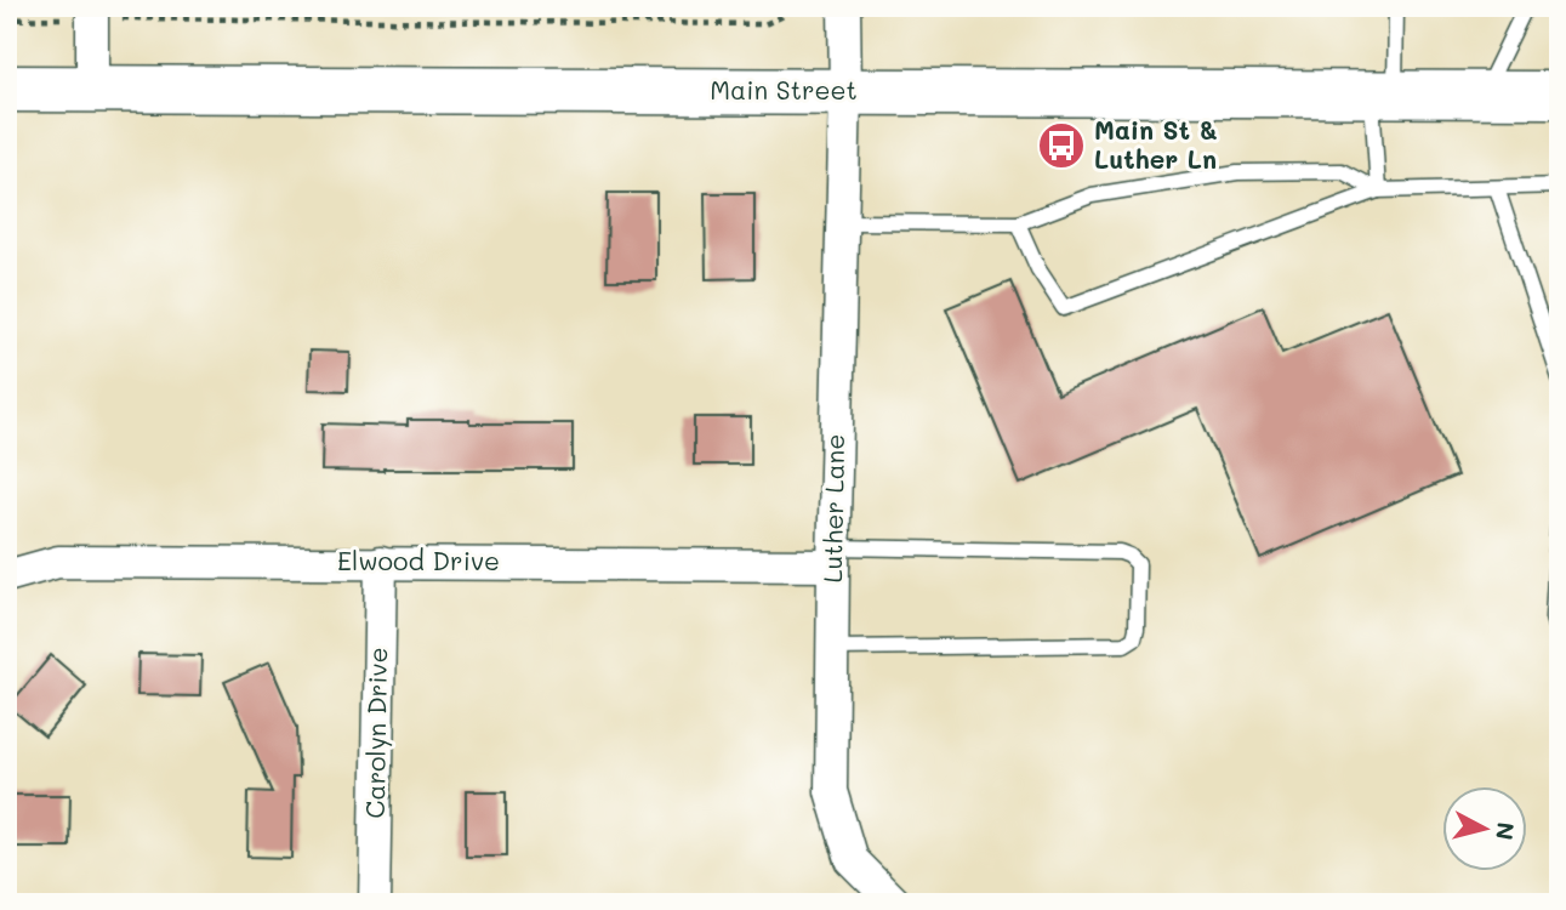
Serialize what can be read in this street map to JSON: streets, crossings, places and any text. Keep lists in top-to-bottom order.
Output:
{
  "streets": {
    "main road": ["Main Street"],
    "street": ["Luther Lane", "Elwood Drive", "Carolyn Drive"]
  },
  "crossings": [
    ["Main Street", "Luther Lane"],
    ["Luther Lane", "Elwood Drive"],
    ["Elwood Drive", "Carolyn Drive"]
  ],
  "places": {
    "bus stop": ["Main St & Luther Ln"]
  },
  "north": "right"
}
